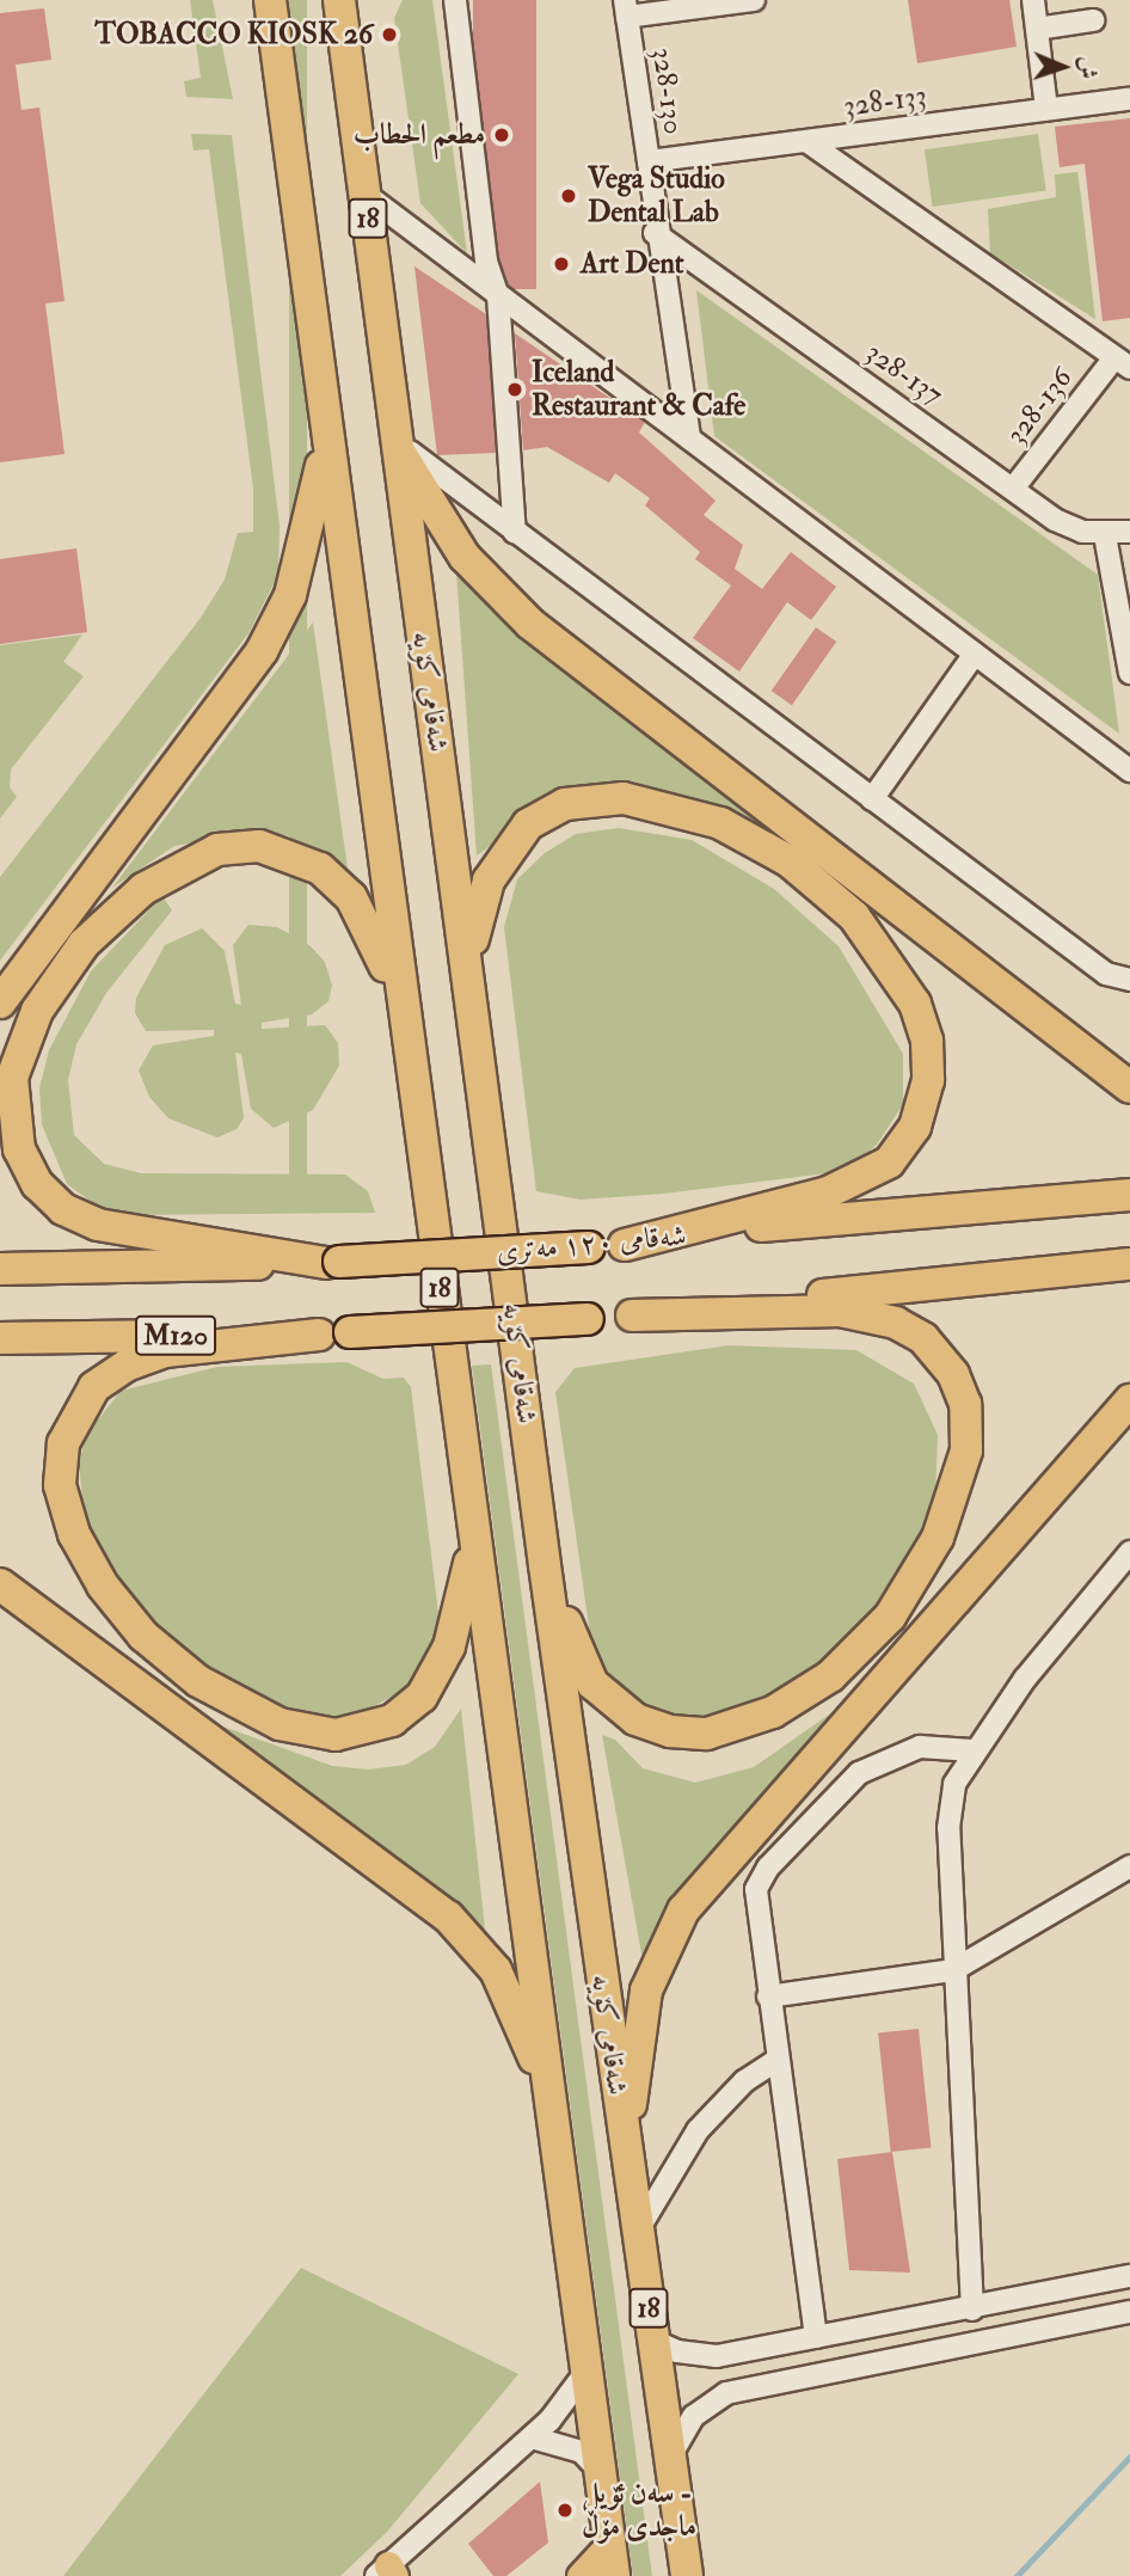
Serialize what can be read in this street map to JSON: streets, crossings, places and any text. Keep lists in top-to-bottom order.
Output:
{
  "streets": {
    "highway": [
      "18",
      "شەقامی کۆیە",
      "شەقامی ١٢٠ مەتری",
      "M120"
    ],
    "street": [
      "328-130",
      "328-133",
      "328-137",
      "328-136"
    ]
  },
  "crossings": [
    ["328-130", "328-133"],
    ["328-130", "328-137"],
    ["328-137", "328-136"]
  ],
  "places": [
    "TOBACCO KIOSK 26",
    "مطعم الحطاب",
    "Vega Studio Dental Lab",
    "Art Dent",
    "Iceland Restaurant & Cafe",
    "سەن ئۆیل - ماجدی مۆڵ"
  ],
  "north": "right"
}
